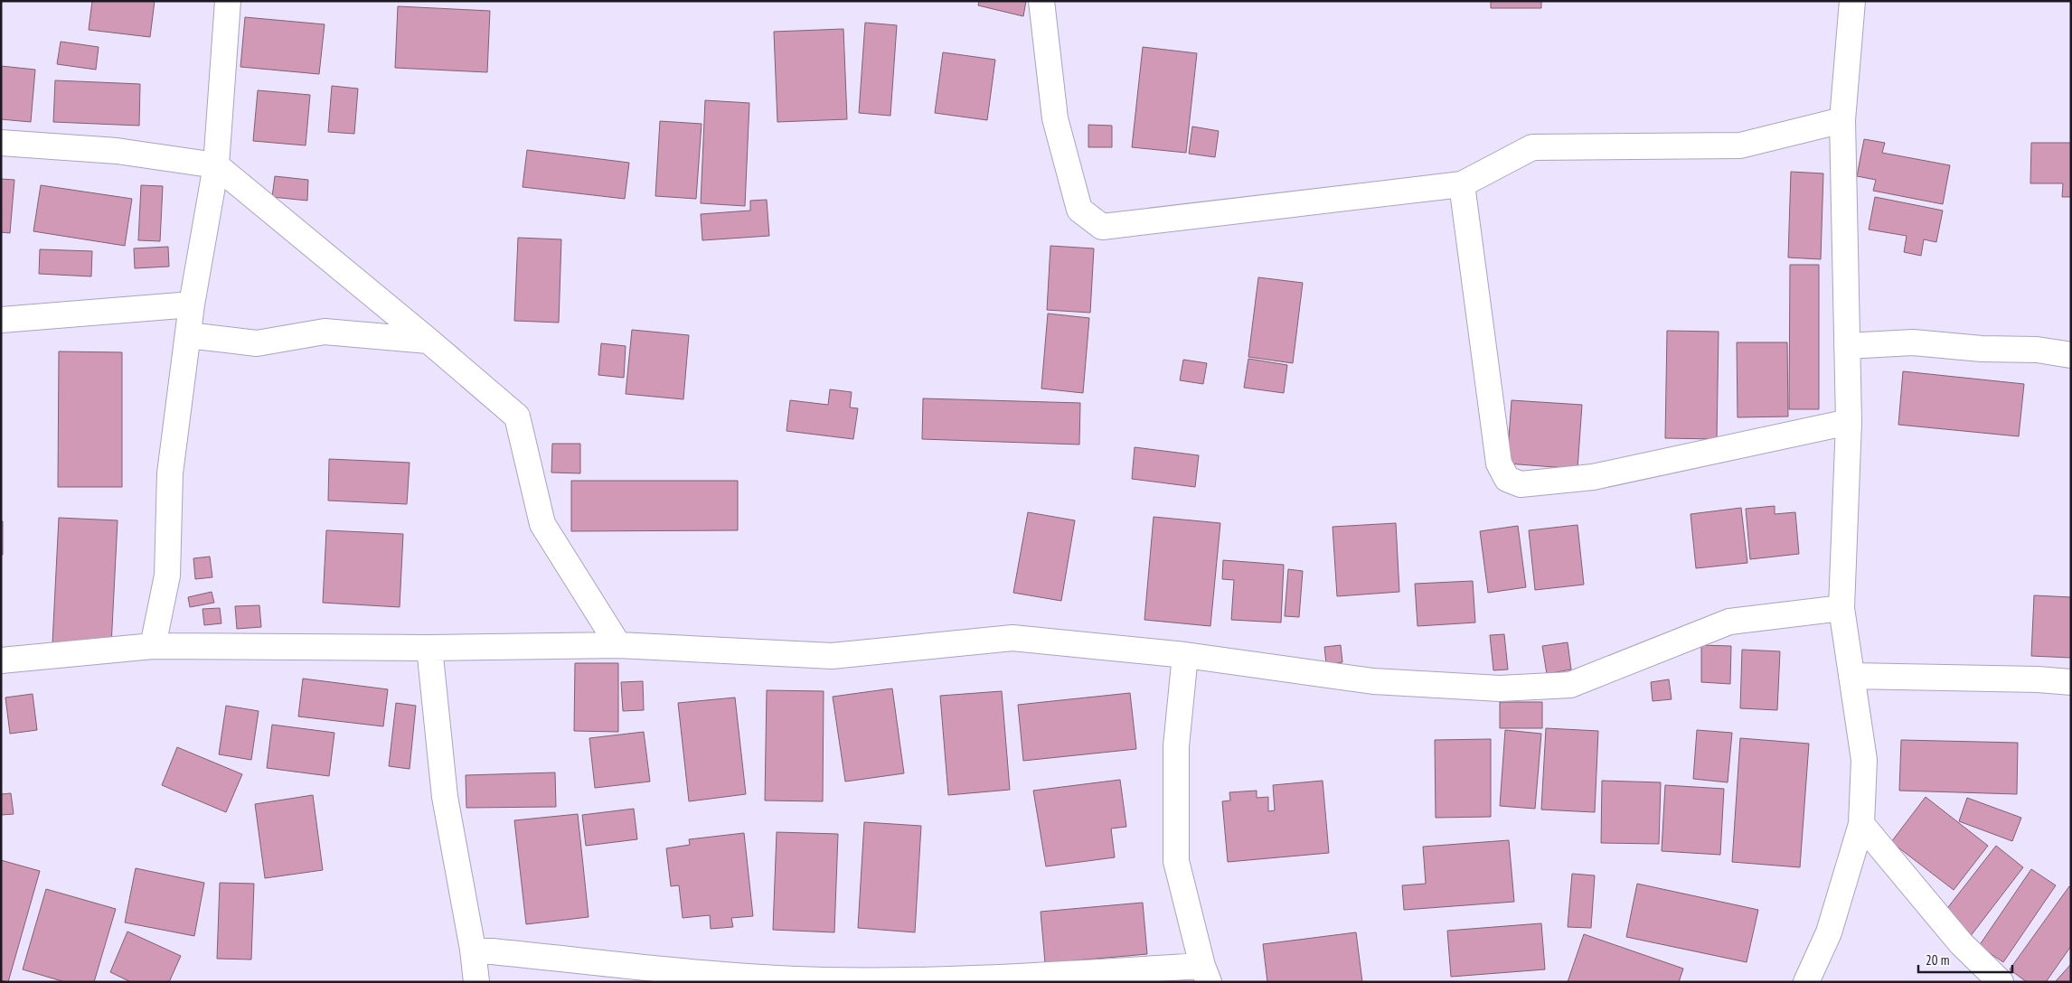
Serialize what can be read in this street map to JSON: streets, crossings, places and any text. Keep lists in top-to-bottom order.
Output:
{
  "scale_bar": "20 m"
}
